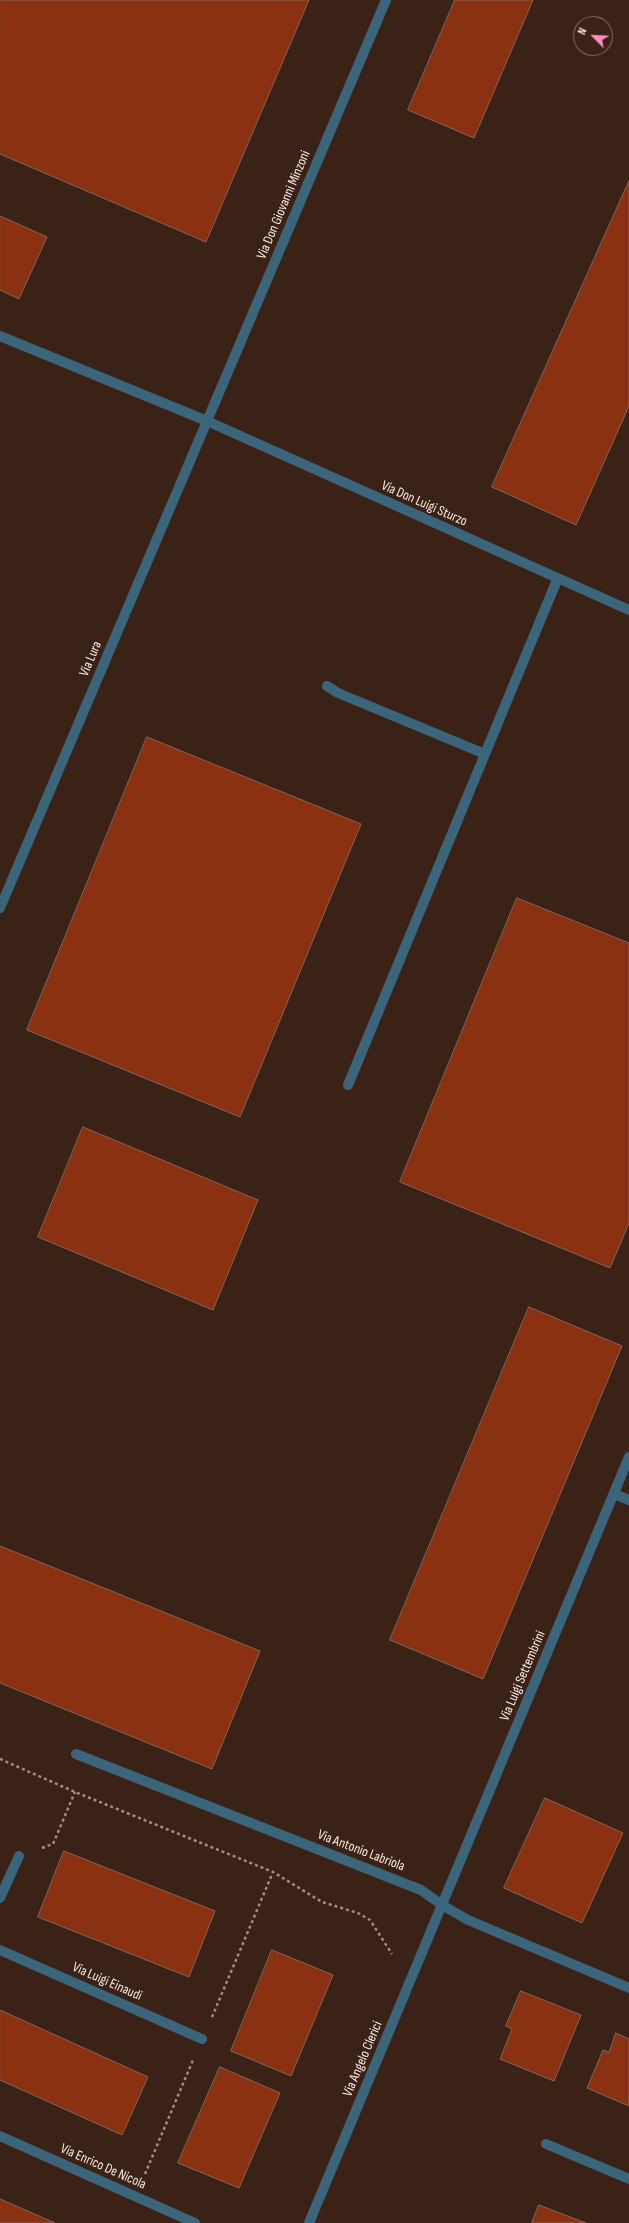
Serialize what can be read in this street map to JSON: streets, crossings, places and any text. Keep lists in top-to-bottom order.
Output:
{
  "streets": {
    "street": [
      "Via Don Giovanni Minzoni",
      "Via Don Luigi Sturzo",
      "Via Lura",
      "Via Luigi Settembrini",
      "Via Antonio Labriola",
      "Via Luigi Einaudi",
      "Via Angelo Clerici",
      "Via Enrico De Nicola"
    ]
  },
  "crossings": [
    ["Via Don Giovanni Minzoni", "Via Don Luigi Sturzo"],
    ["Via Don Giovanni Minzoni", "Via Lura"],
    ["Via Don Luigi Sturzo", "Via Lura"],
    ["Via Luigi Settembrini", "Via Antonio Labriola"],
    ["Via Luigi Settembrini", "Via Angelo Clerici"],
    ["Via Antonio Labriola", "Via Angelo Clerici"]
  ],
  "north": "top left"
}
